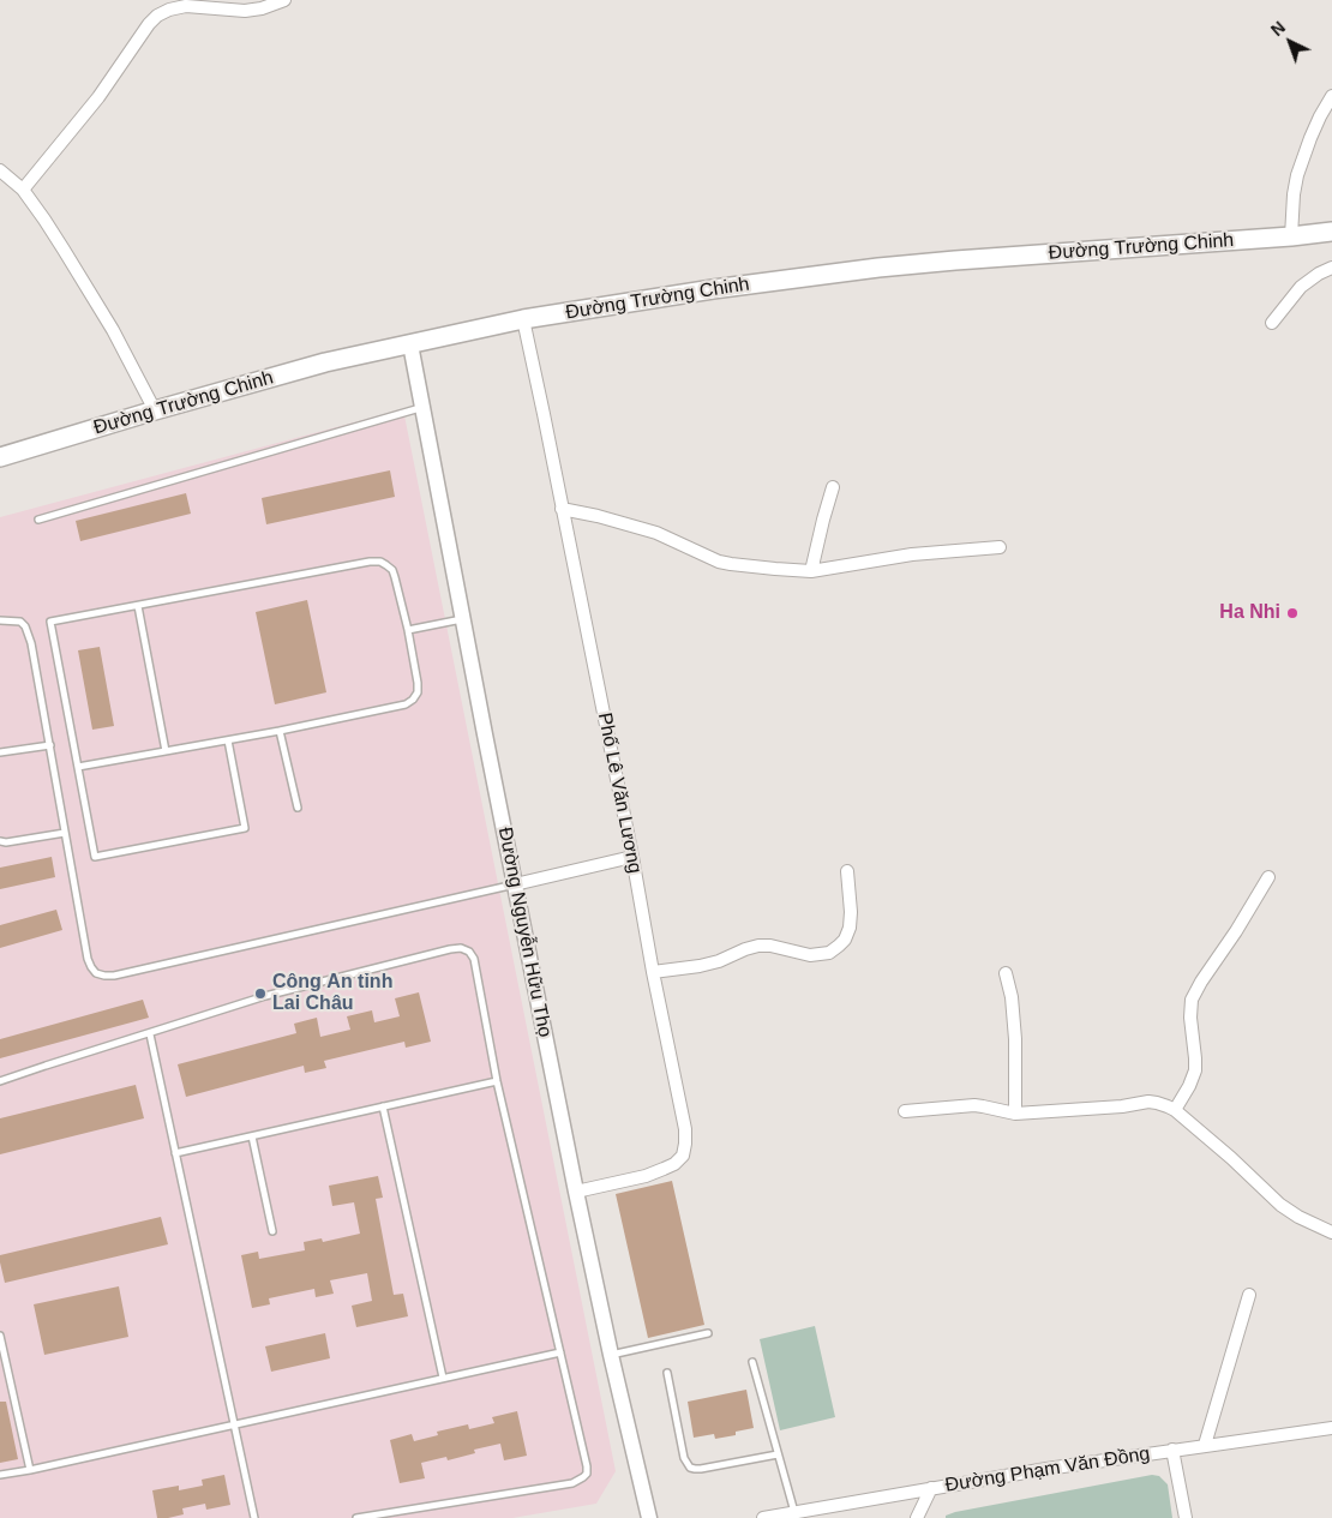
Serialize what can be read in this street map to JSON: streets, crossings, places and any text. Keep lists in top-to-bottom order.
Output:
{
  "streets": {
    "main road": ["Đường Trường Chinh"],
    "street": ["Phố Lê Văn Lương", "Đường Nguyễn Hữu Thọ", "Đường Phạm Văn Đồng"]
  },
  "crossings": [
    ["Đường Trường Chinh", "Phố Lê Văn Lương"],
    ["Đường Trường Chinh", "Đường Nguyễn Hữu Thọ"],
    ["Phố Lê Văn Lương", "Đường Nguyễn Hữu Thọ"]
  ],
  "places": ["Ha Nhi", "Công An tỉnh Lai Châu"],
  "north": "top left"
}
